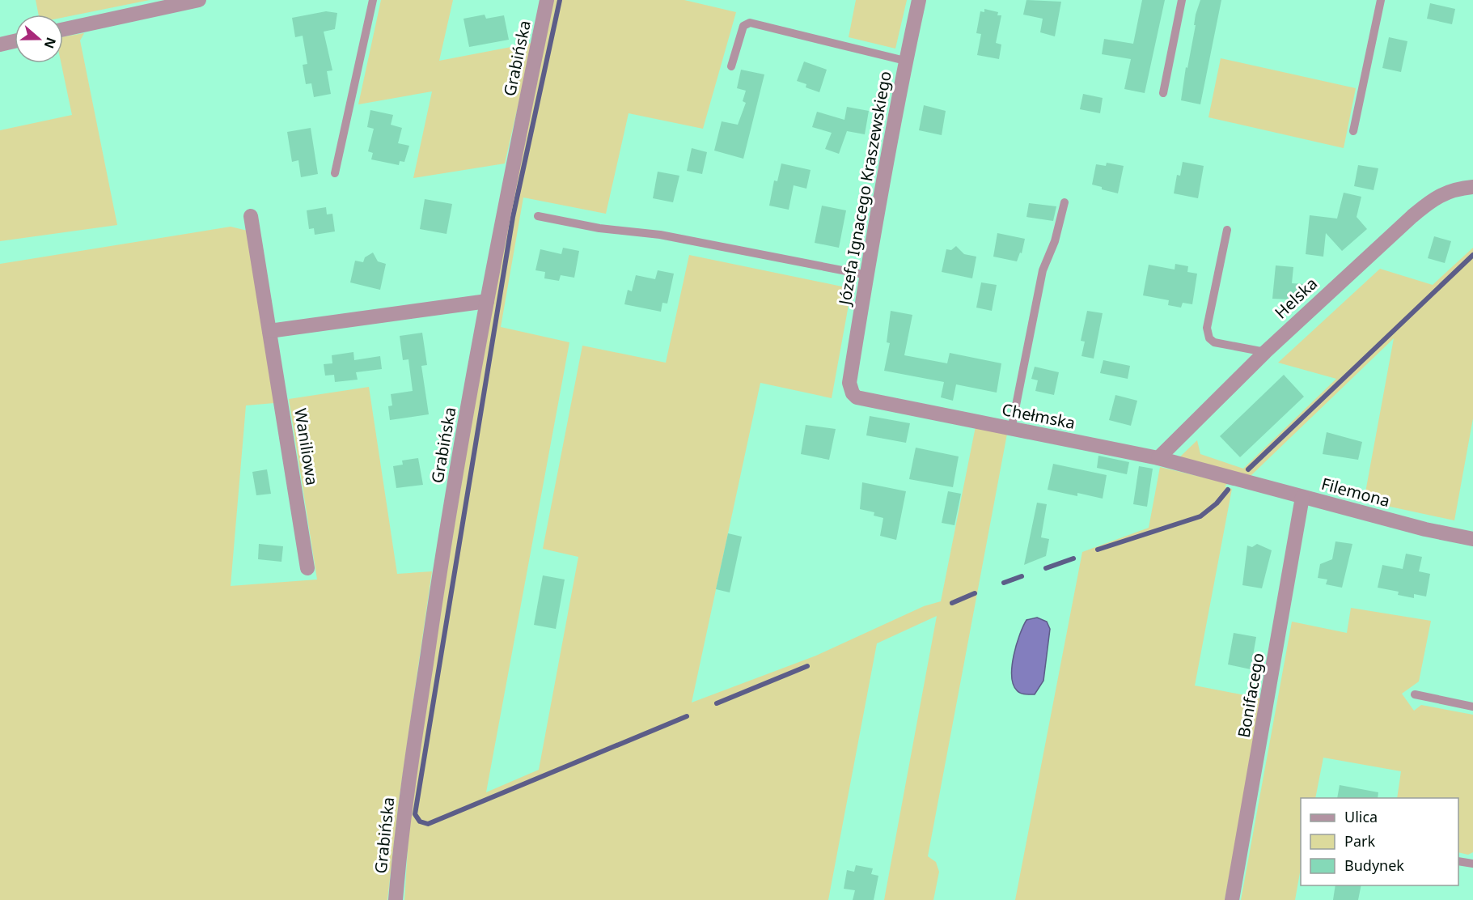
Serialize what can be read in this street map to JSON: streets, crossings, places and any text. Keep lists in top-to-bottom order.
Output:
{
  "streets": {
    "street": [
      "Grabińska",
      "Józefa Ignacego Kraszewskiego",
      "Helska",
      "Chełmska",
      "Waniliowa",
      "Filemona",
      "Bonifacego"
    ]
  },
  "crossings": [
    ["Józefa Ignacego Kraszewskiego", "Chełmska"],
    ["Helska", "Chełmska"],
    ["Chełmska", "Filemona"],
    ["Filemona", "Bonifacego"]
  ],
  "legend": ["Ulica", "Park", "Budynek"],
  "north": "right"
}
